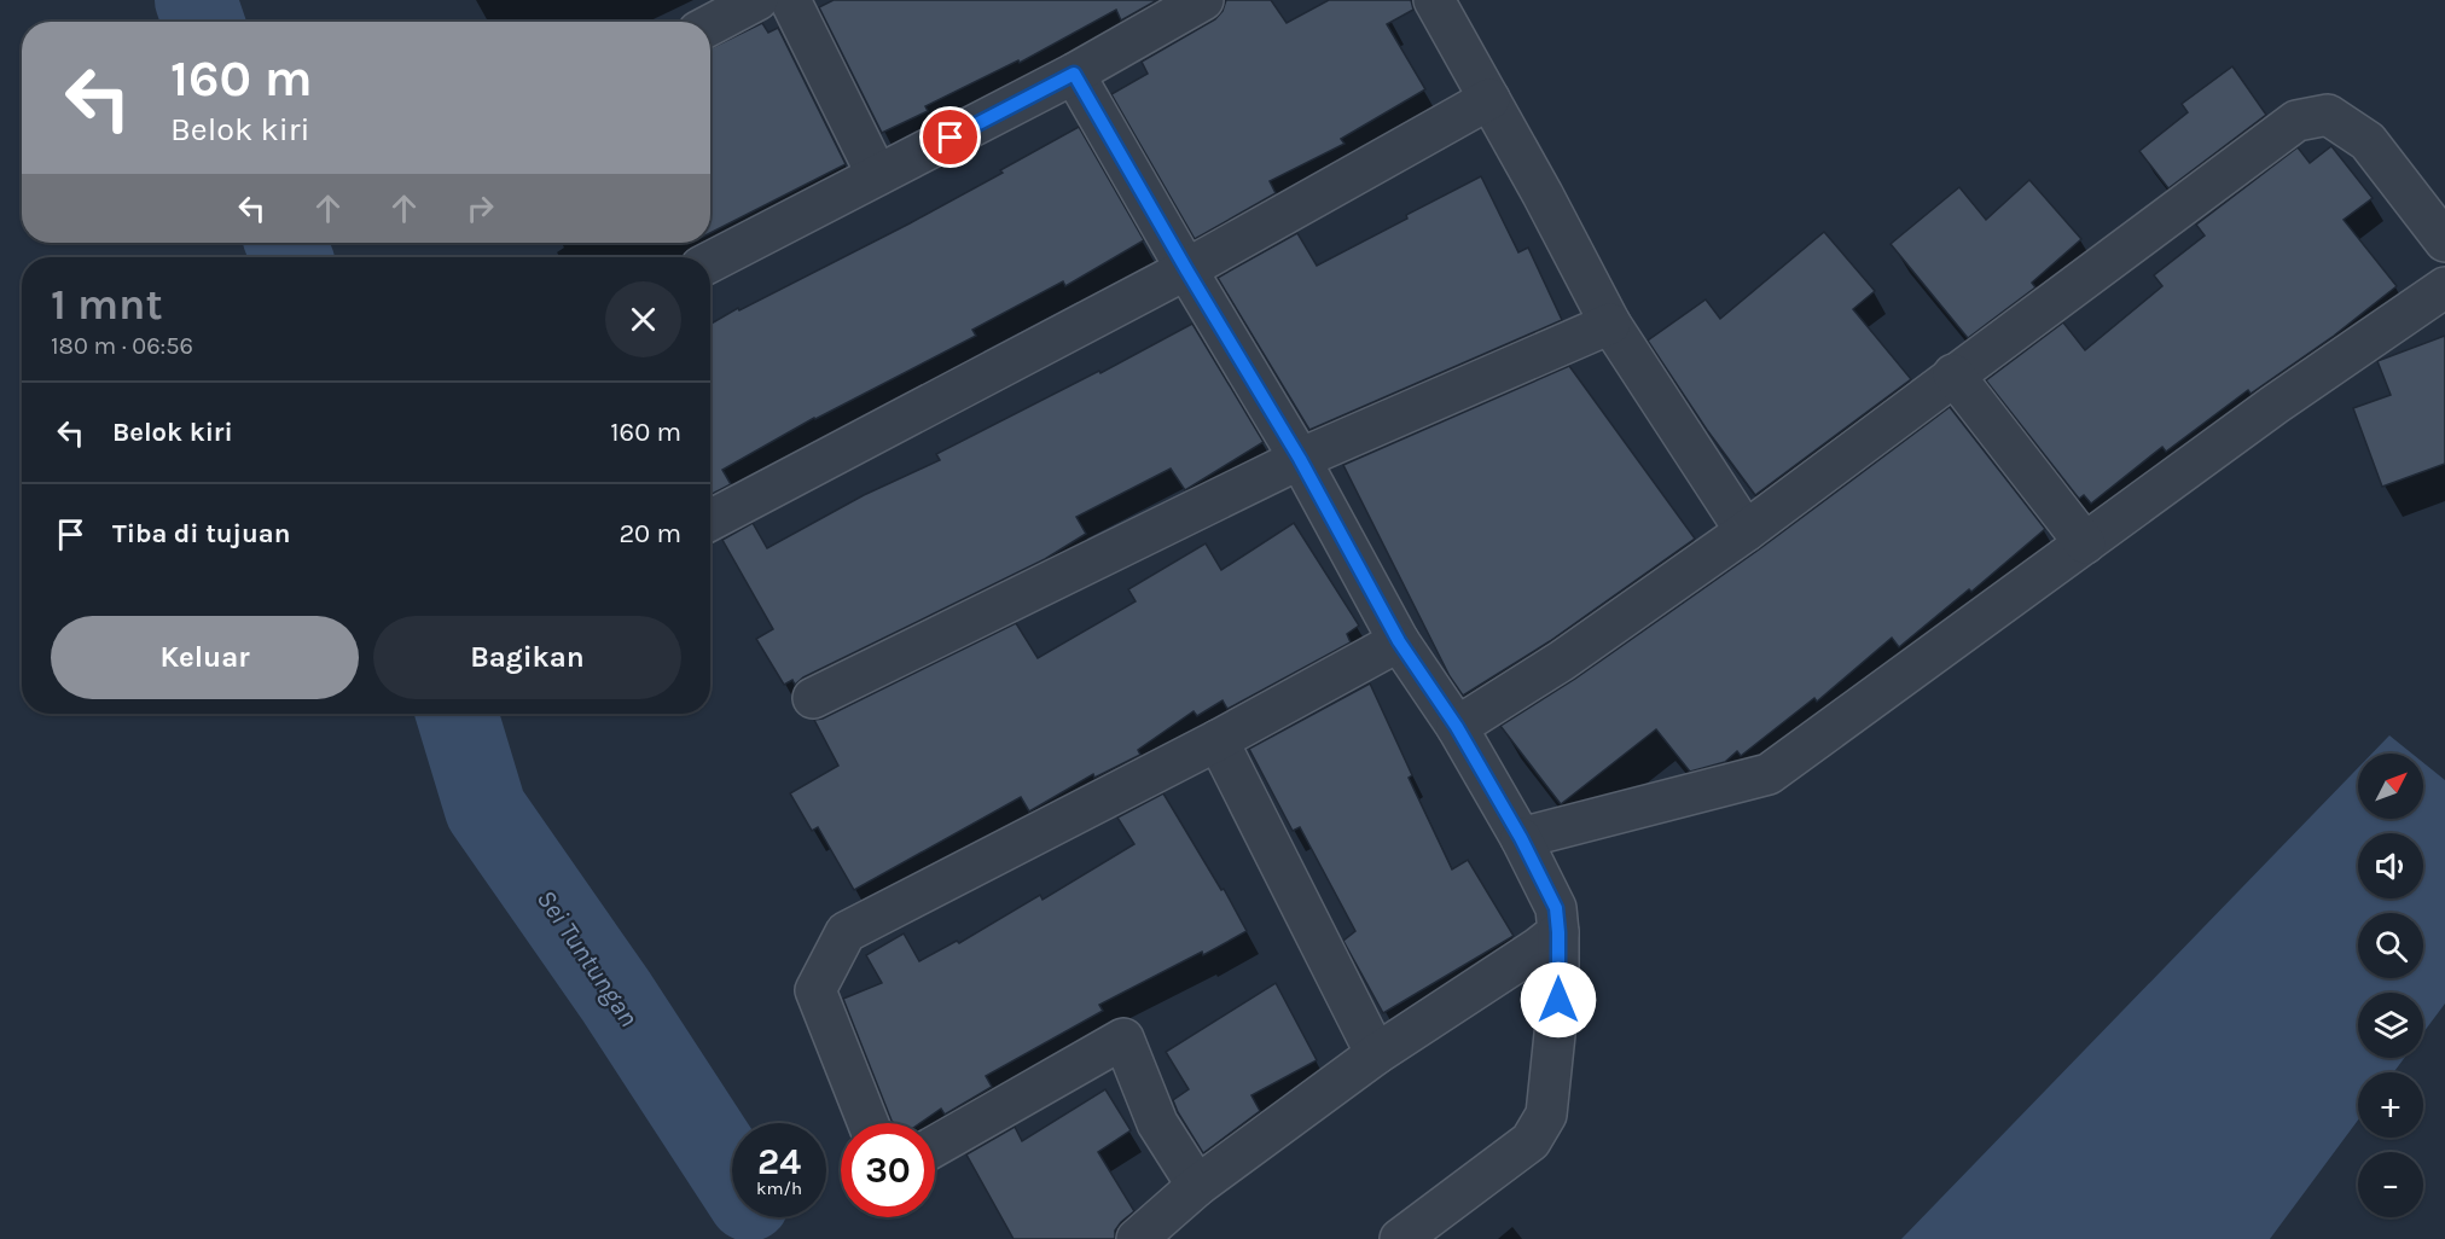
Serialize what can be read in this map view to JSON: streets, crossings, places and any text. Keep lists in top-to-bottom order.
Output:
{
  "water": ["Sei Tuntungan"],
  "north": "top right",
  "page": {
    "turn": ["160 m", "Belok kiri"],
    "heading": ["1 mnt", "180 m · 06:56"],
    "list": [
      {
        "name": "Belok kiri",
        "value": "160 m"
      },
      {
        "name": "Tiba di tujuan",
        "value": "20 m"
      }
    ],
    "buttons": ["Keluar", "Bagikan"],
    "map_buttons": ["+", "−"],
    "speed": "24 km/h",
    "limit": "30"
  }
}
